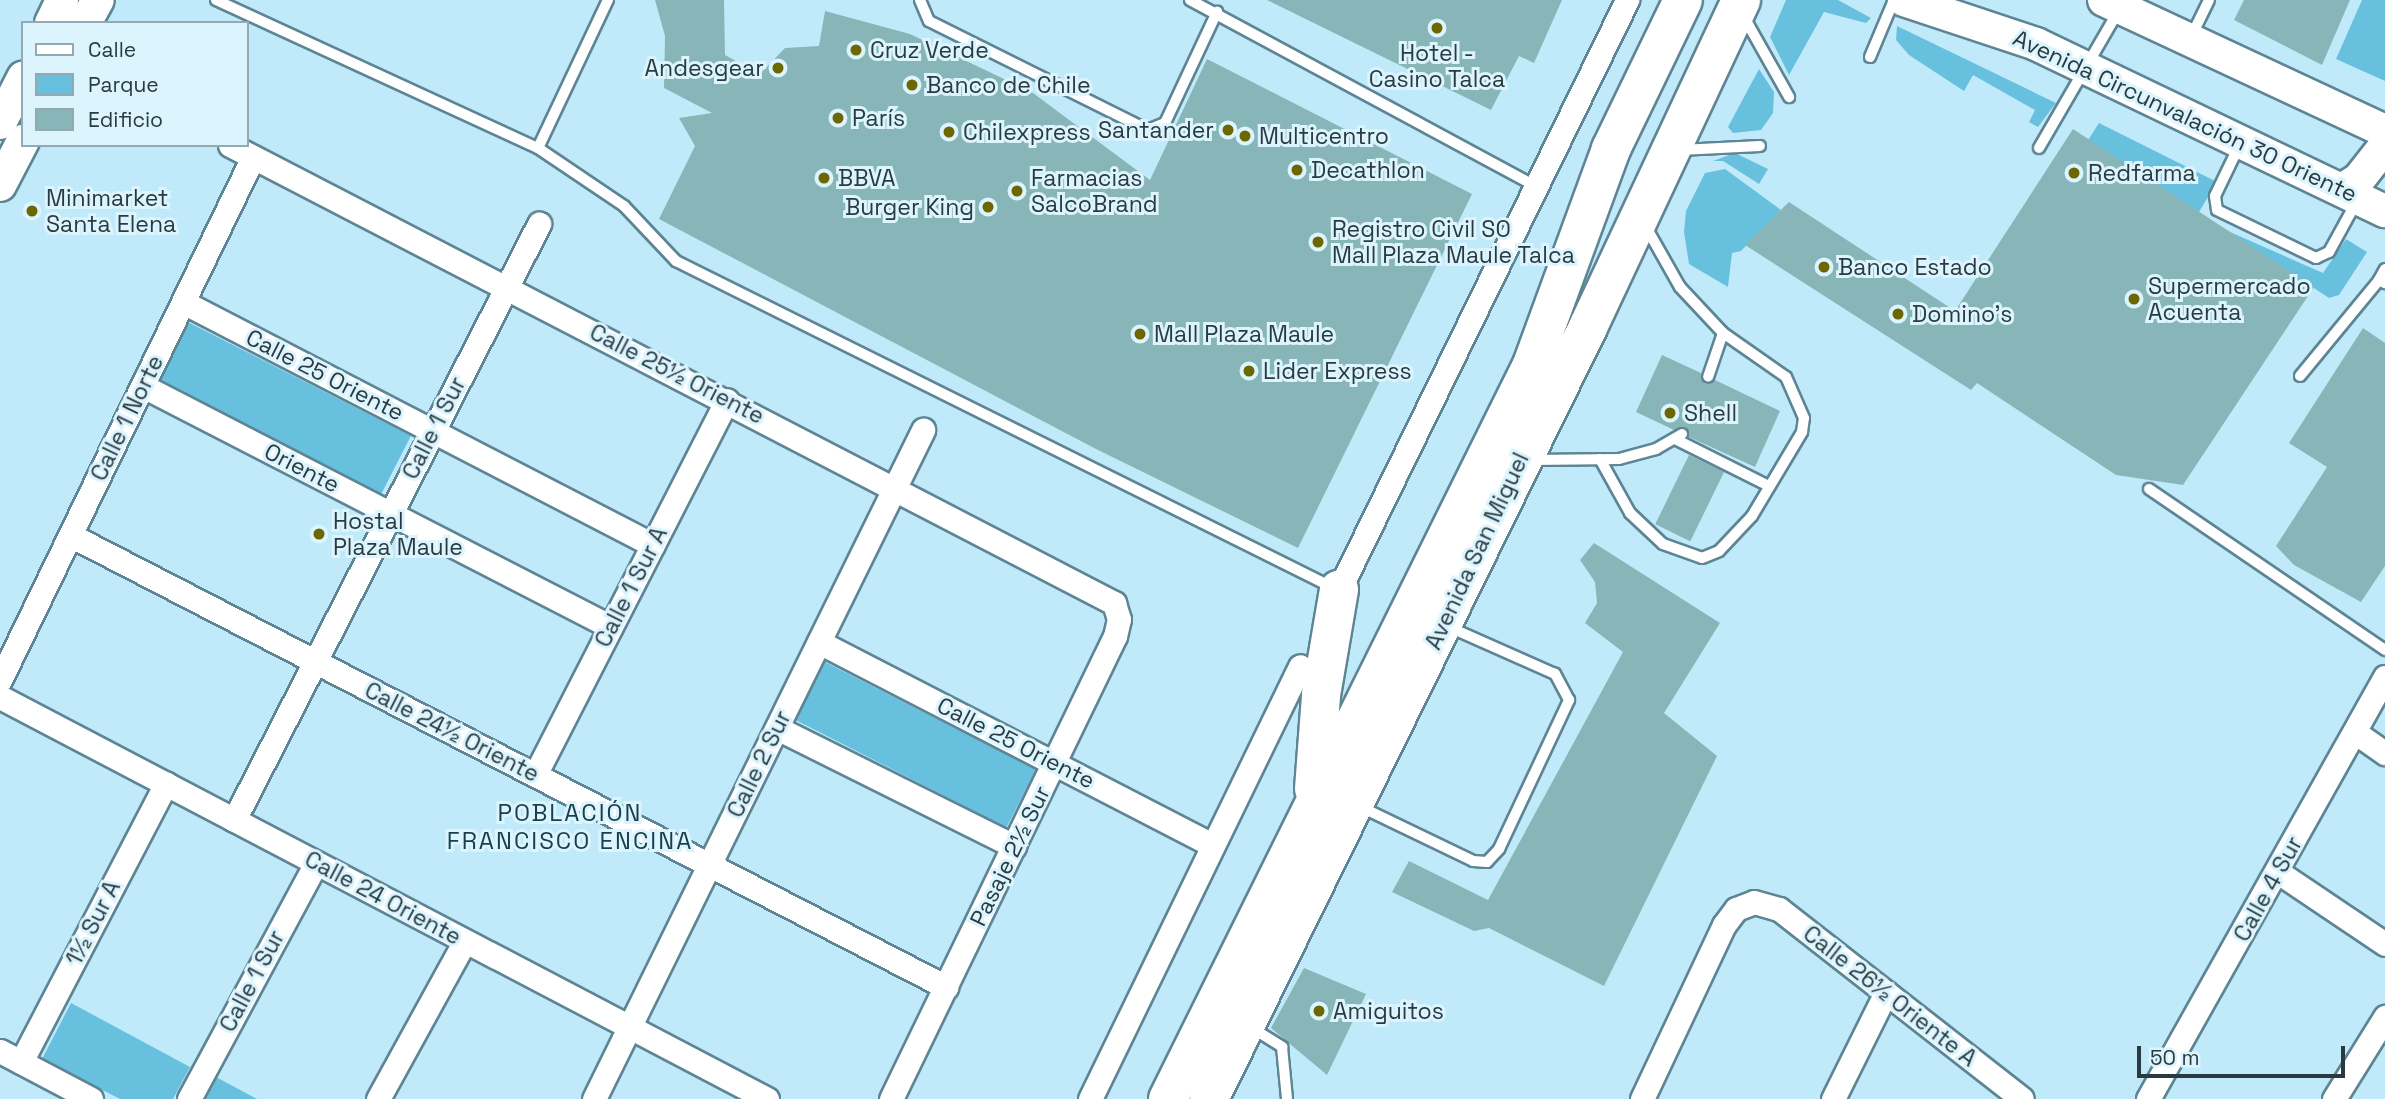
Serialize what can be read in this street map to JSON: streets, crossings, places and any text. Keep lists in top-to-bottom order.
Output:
{
  "streets": {
    "highway": ["Avenida San Miguel"],
    "main road": ["Avenida Circunvalación 30 Oriente"],
    "street": [
      "Calle 25½ Oriente",
      "Calle 25 Oriente",
      "Calle 1 Norte",
      "Calle 1 Sur",
      "Oriente",
      "Calle 1 Sur A",
      "Calle 24½ Oriente",
      "Calle 2 Sur",
      "Pasaje 2½ Sur",
      "Calle 4 Sur",
      "Calle 24 Oriente",
      "1½ Sur A",
      "Calle 26½ Oriente A"
    ]
  },
  "crossings": [
    ["Calle 25½ Oriente", "Calle 1 Norte"],
    ["Calle 25½ Oriente", "Calle 1 Sur"],
    ["Calle 25½ Oriente", "Calle 1 Sur A"],
    ["Calle 25½ Oriente", "Calle 2 Sur"],
    ["Calle 25½ Oriente", "Pasaje 2½ Sur"],
    ["Calle 25 Oriente", "Calle 1 Norte"],
    ["Calle 25 Oriente", "Calle 1 Sur"],
    ["Calle 25 Oriente", "Calle 1 Sur A"],
    ["Calle 25 Oriente", "Calle 2 Sur"],
    ["Calle 25 Oriente", "Pasaje 2½ Sur"],
    ["Calle 1 Norte", "Oriente"],
    ["Calle 1 Norte", "Calle 24½ Oriente"],
    ["Calle 1 Norte", "Calle 24 Oriente"],
    ["Calle 1 Sur", "Oriente"],
    ["Calle 1 Sur", "Calle 24½ Oriente"],
    ["Calle 1 Sur", "Calle 24 Oriente"],
    ["Oriente", "Calle 1 Sur A"],
    ["Calle 1 Sur A", "Calle 24½ Oriente"],
    ["Calle 24½ Oriente", "Calle 2 Sur"],
    ["Calle 24½ Oriente", "Pasaje 2½ Sur"],
    ["Calle 2 Sur", "Calle 24 Oriente"],
    ["Calle 24 Oriente", "1½ Sur A"]
  ],
  "districts": ["POBLACIÓN FRANCISCO ENCINA"],
  "places": [
    "Hotel - Casino Talca",
    "Cruz Verde",
    "Andesgear",
    "Banco de Chile",
    "París",
    "Santander",
    "Chilexpress",
    "Multicentro",
    "Decathlon",
    "Redfarma",
    "BBVA",
    "Farmacias SalcoBrand",
    "Burger King",
    "Minimarket Santa Elena",
    "Registro Civil SO Mall Plaza Maule Talca",
    "Banco Estado",
    "Supermercado Acuenta",
    "Domino's",
    "Mall Plaza Maule",
    "Lider Express",
    "Shell",
    "Hostal Plaza Maule",
    "Amiguitos"
  ],
  "legend": ["Calle", "Parque", "Edificio"],
  "scale_bar": "50 m"
}
